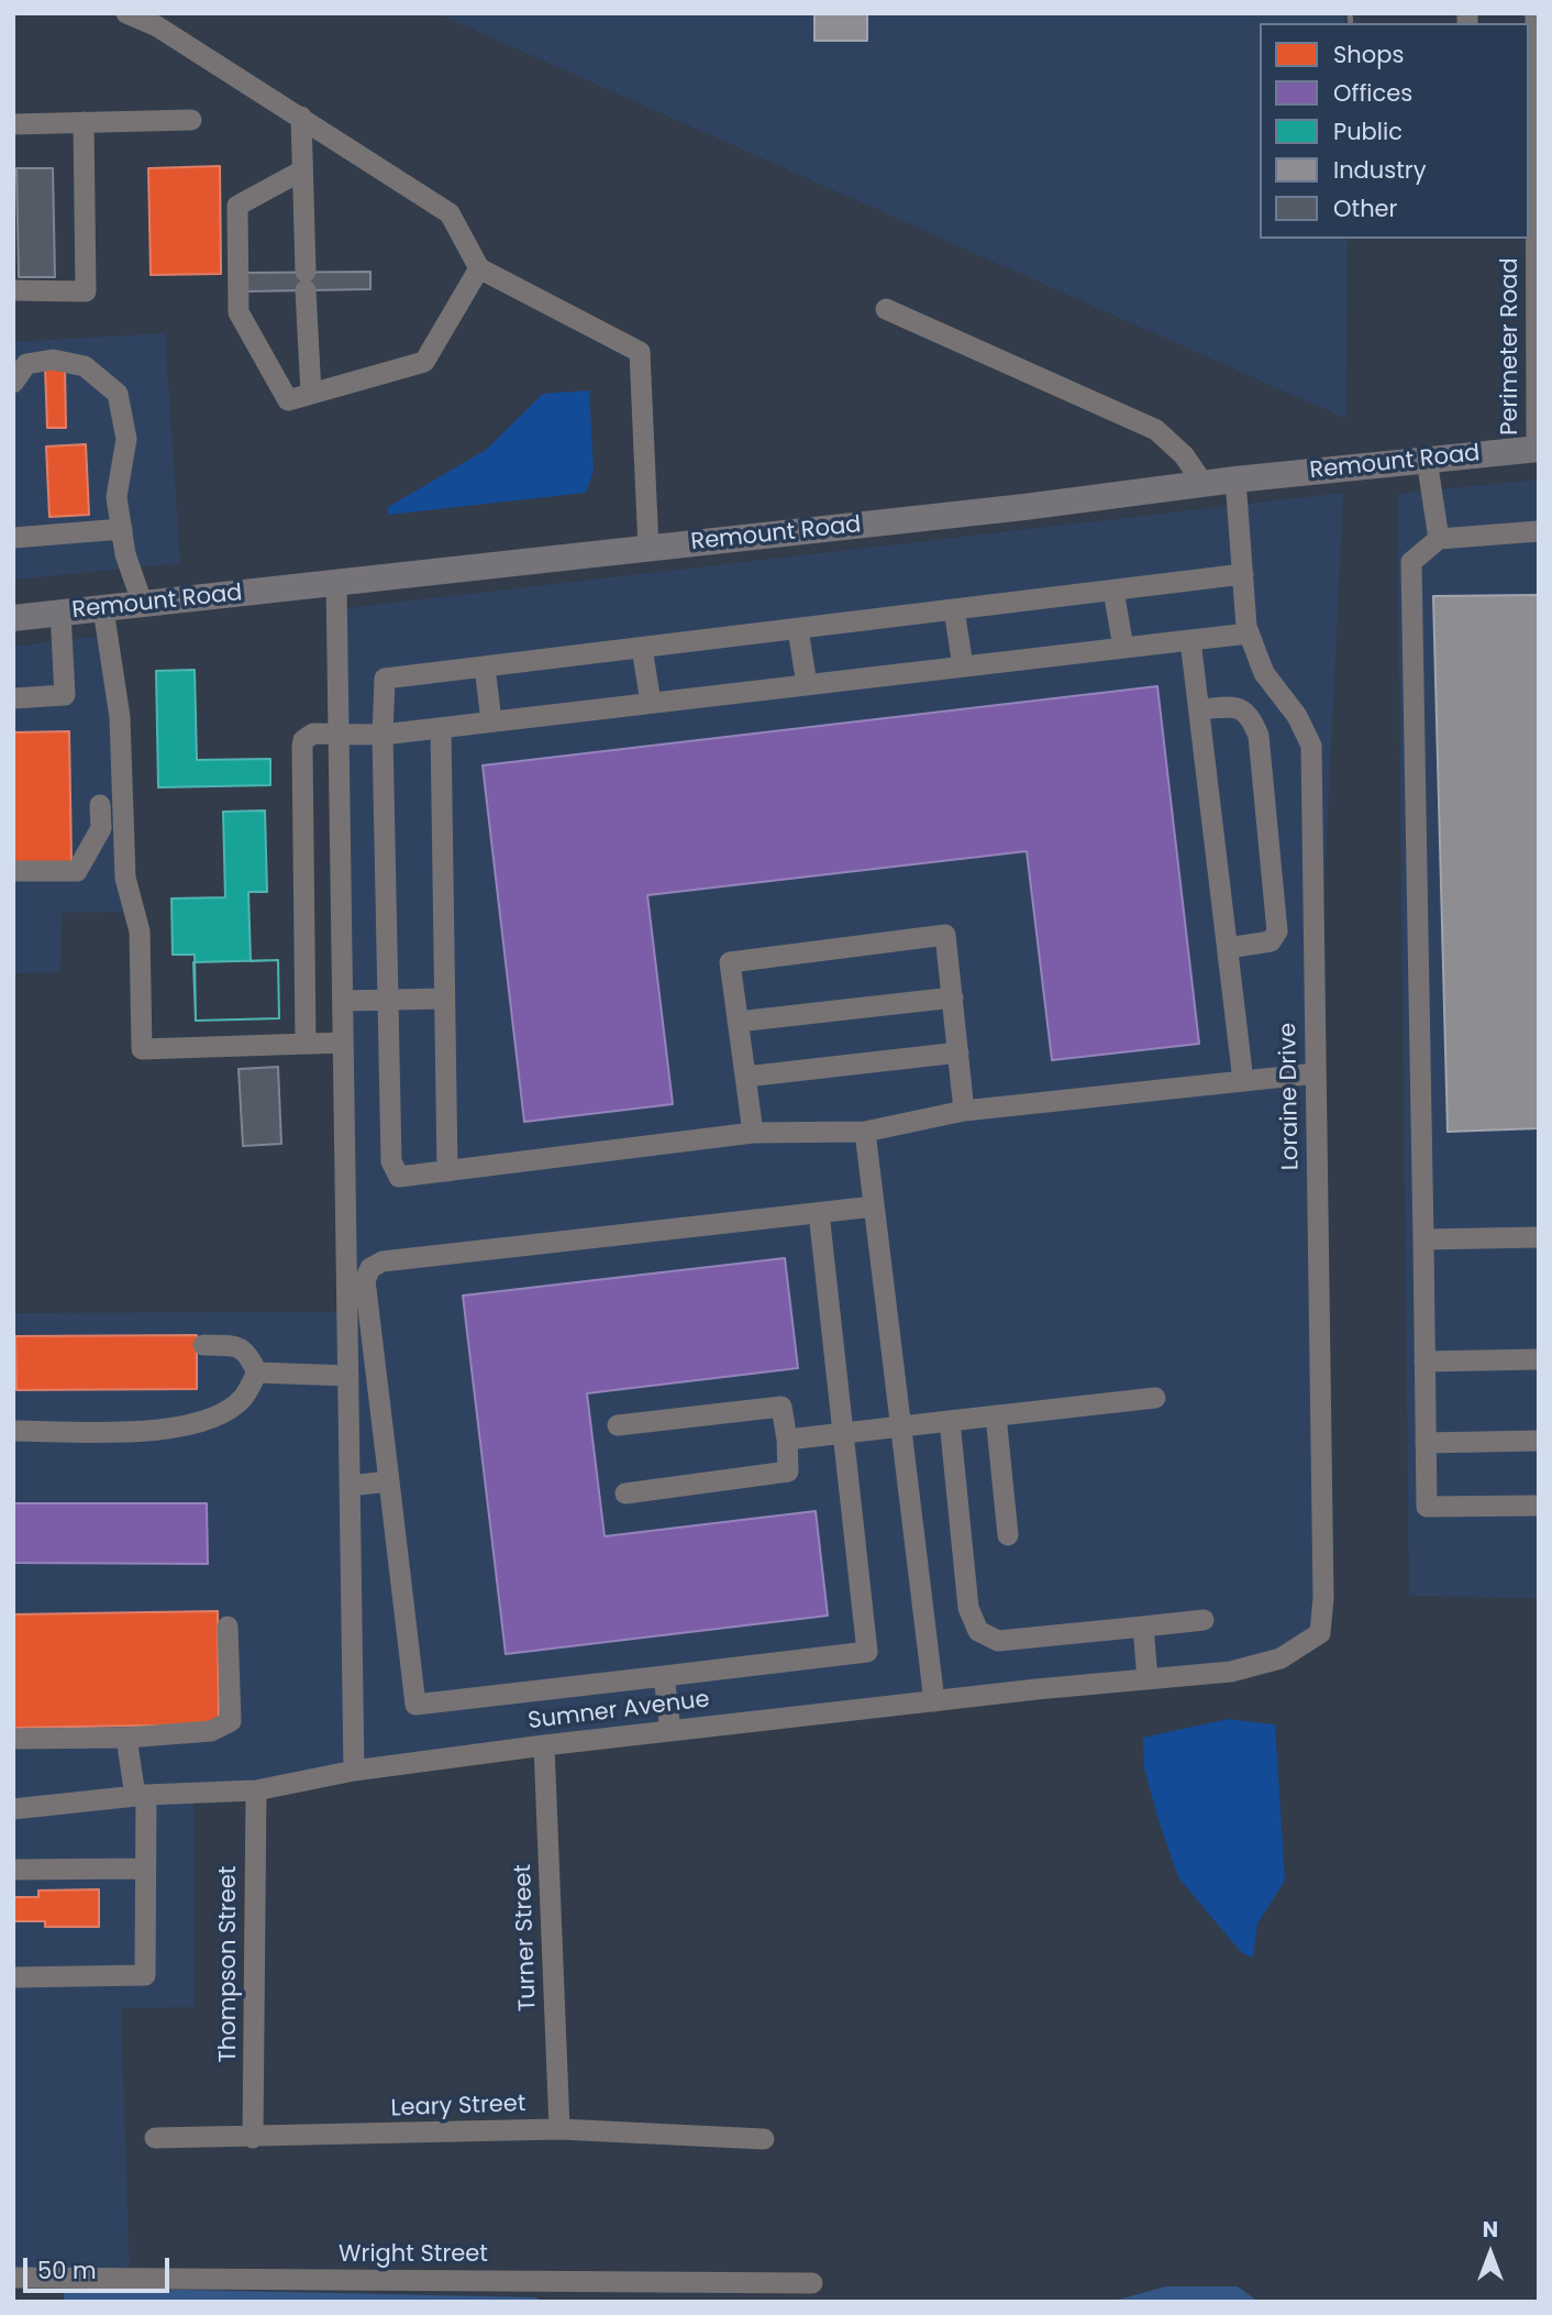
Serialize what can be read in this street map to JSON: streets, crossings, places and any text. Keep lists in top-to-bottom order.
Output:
{
  "streets": {
    "main road": ["Remount Road"],
    "street": [
      "Perimeter Road",
      "Loraine Drive",
      "Sumner Avenue",
      "Turner Street",
      "Thompson Street",
      "Leary Street",
      "Wright Street"
    ]
  },
  "crossings": [
    ["Perimeter Road", "Remount Road"],
    ["Remount Road", "Loraine Drive"],
    ["Loraine Drive", "Sumner Avenue"],
    ["Sumner Avenue", "Turner Street"],
    ["Sumner Avenue", "Thompson Street"],
    ["Turner Street", "Leary Street"],
    ["Thompson Street", "Leary Street"]
  ],
  "legend": [
    "Shops",
    "Offices",
    "Public",
    "Industry",
    "Other"
  ],
  "scale_bar": "50 m",
  "north": "top"
}
